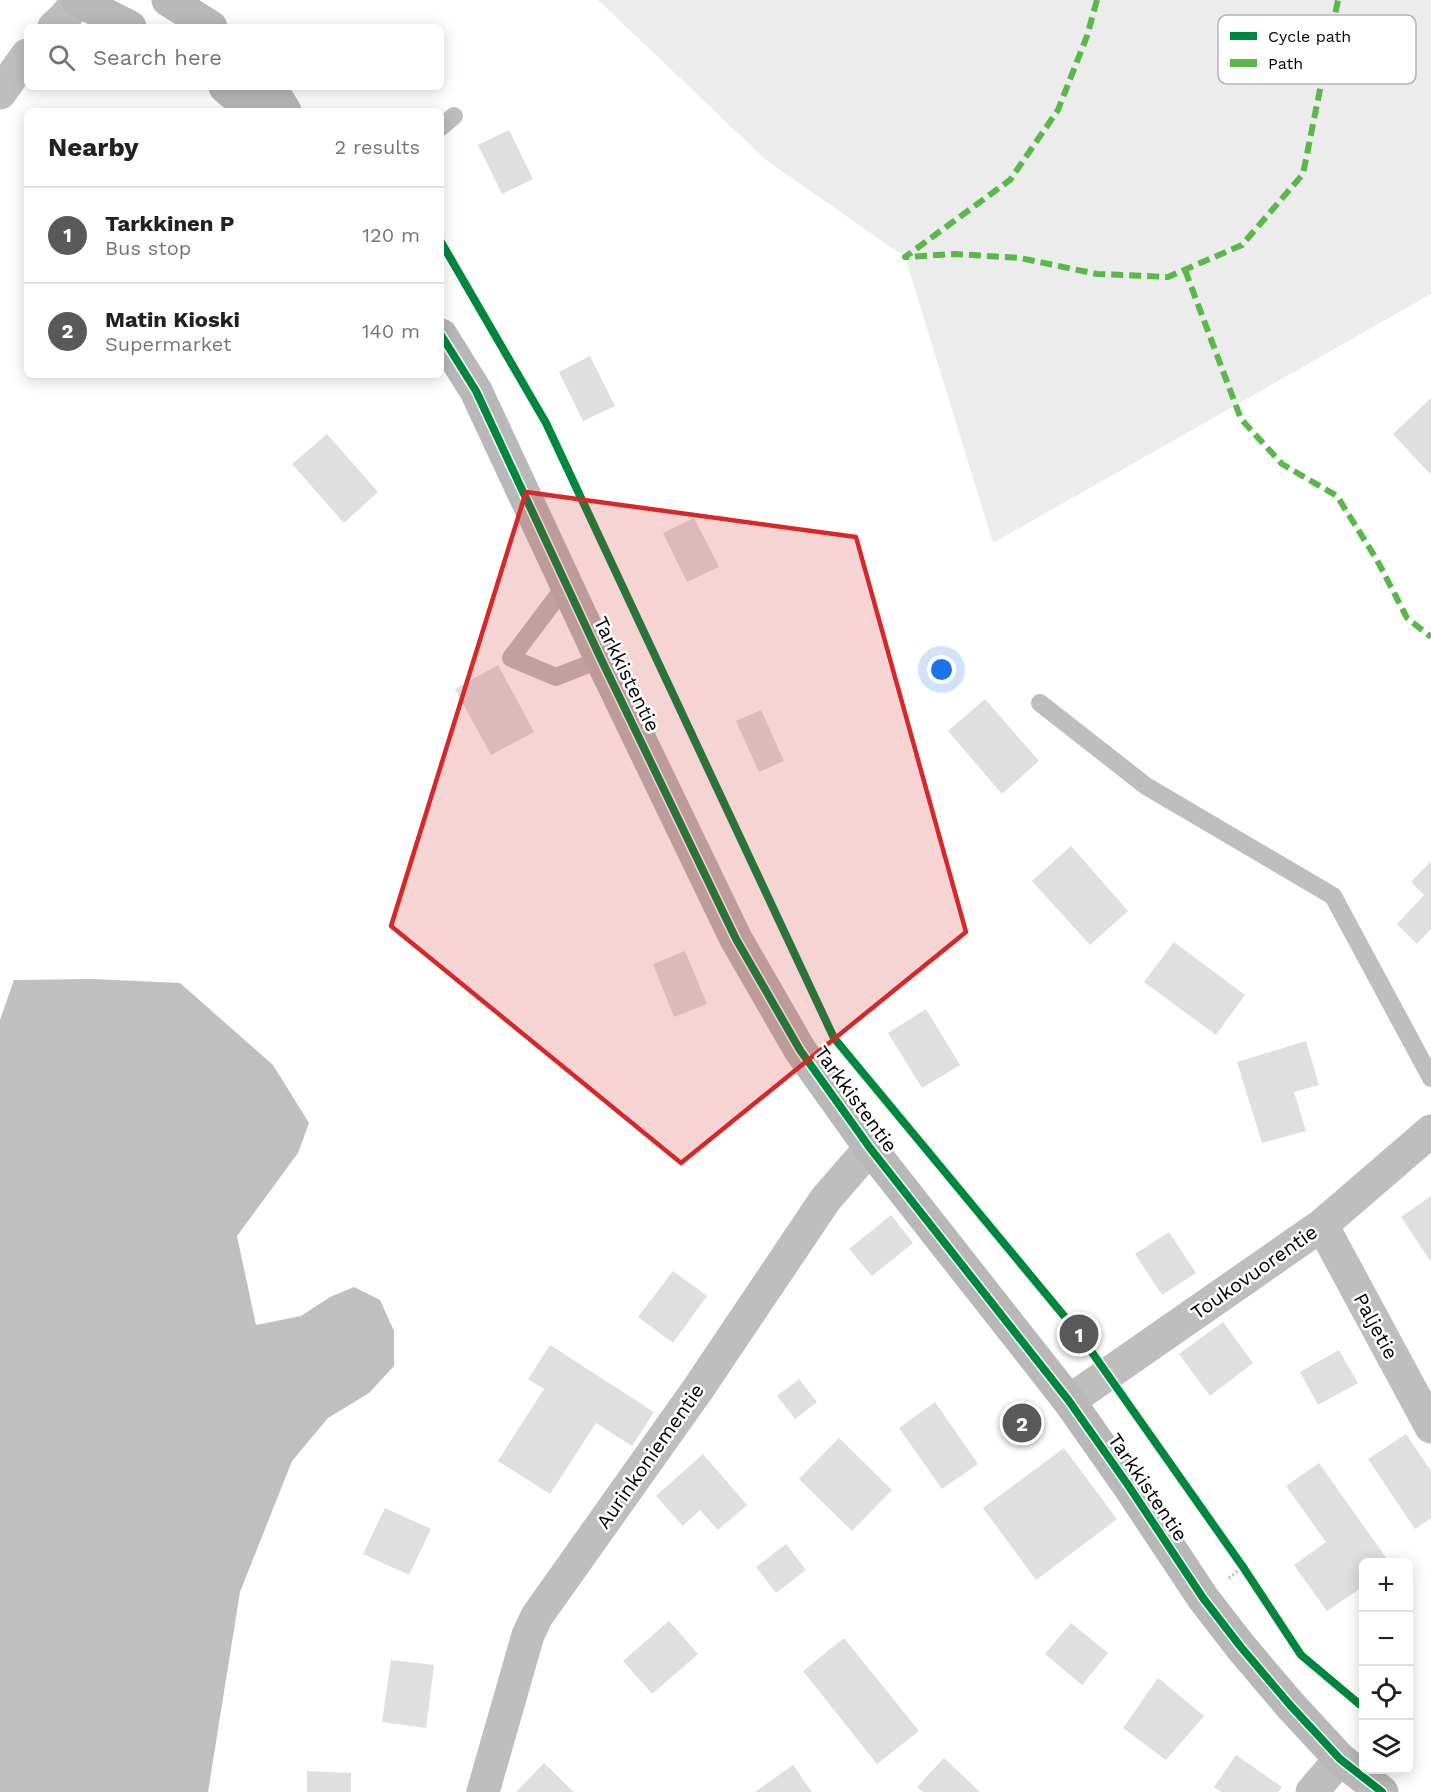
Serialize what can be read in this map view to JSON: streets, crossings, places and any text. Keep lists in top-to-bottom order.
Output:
{
  "streets": {
    "street": [
      "Tarkkistentie",
      "Toukovuorentie",
      "Paljetie",
      "Aurinkoniementie"
    ]
  },
  "crossings": [
    ["Tarkkistentie", "Toukovuorentie"],
    ["Tarkkistentie", "Aurinkoniementie"],
    ["Toukovuorentie", "Paljetie"]
  ],
  "legend": ["Cycle path", "Path"],
  "page": {
    "search": "Search here",
    "heading": ["Nearby", "2 results"],
    "list": [
      {
        "mark": "1",
        "name": "Tarkkinen P",
        "note": "Bus stop",
        "value": "120 m"
      },
      {
        "mark": "2",
        "name": "Matin Kioski",
        "note": "Supermarket",
        "value": "140 m"
      }
    ],
    "pins": ["1", "2"],
    "map_buttons": ["+", "−"]
  }
}
